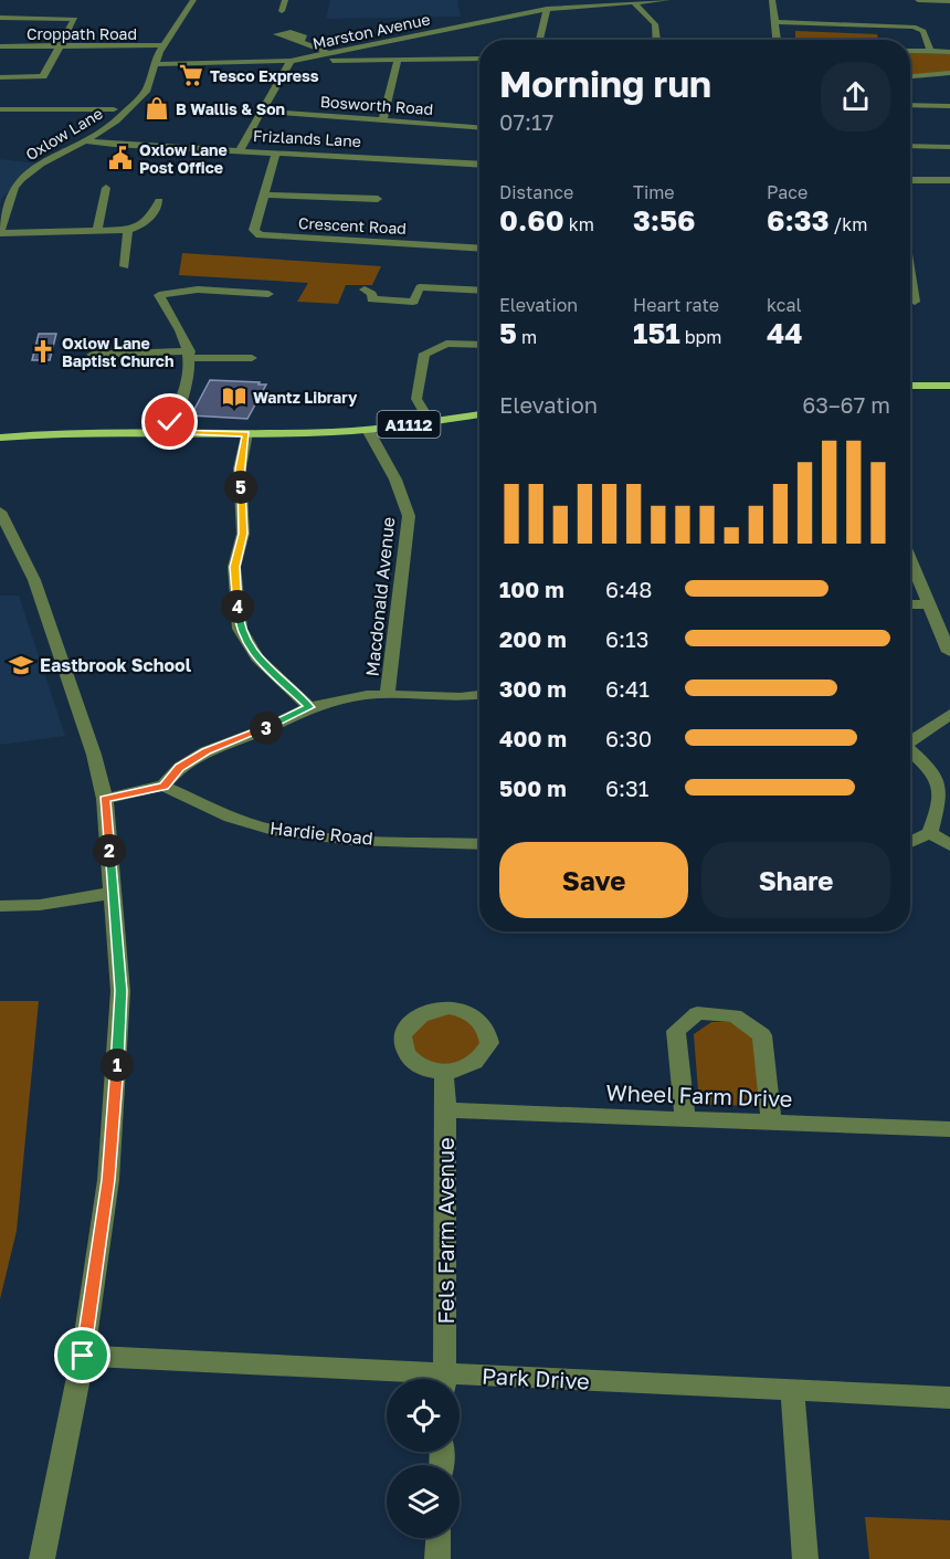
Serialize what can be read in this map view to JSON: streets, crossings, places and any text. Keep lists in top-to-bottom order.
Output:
{
  "streets": {
    "main road": ["A1112"],
    "street": [
      "Marston Avenue",
      "Croppath Road",
      "Bosworth Road",
      "Oxlow Lane",
      "Frizlands Lane",
      "Crescent Road",
      "Macdonald Avenue",
      "Hardie Road",
      "Wheel Farm Drive",
      "Fels Farm Avenue",
      "Park Drive"
    ]
  },
  "crossings": [
    ["Marston Avenue", "Oxlow Lane"],
    ["Croppath Road", "Oxlow Lane"],
    ["Oxlow Lane", "Frizlands Lane"],
    ["Frizlands Lane", "Crescent Road"],
    ["A1112", "Macdonald Avenue"],
    ["Wheel Farm Drive", "Fels Farm Avenue"]
  ],
  "places": {
    "supermarket": ["Tesco Express"],
    "shop": ["B Wallis & Son"],
    "public building": ["Oxlow Lane Post Office"],
    "church": ["Oxlow Lane Baptist Church"],
    "library": ["Wantz Library"],
    "school or university": ["Eastbrook School"]
  },
  "page": {
    "heading": ["Morning run", "07:17"],
    "stats": [
      ["Distance", "0.60 km"],
      ["Time", "3:56"],
      ["Pace", "6:33 /km"],
      ["Elevation", "5 m"],
      ["Heart rate", "151 bpm"],
      ["kcal", "44"]
    ],
    "chart": ["Elevation", "63–67 m"],
    "pins": [
      "5",
      "4",
      "3",
      "2",
      "1"
    ],
    "list": [
      {
        "name": "100 m",
        "note": "6:48"
      },
      {
        "name": "200 m",
        "note": "6:13"
      },
      {
        "name": "300 m",
        "note": "6:41"
      },
      {
        "name": "400 m",
        "note": "6:30"
      },
      {
        "name": "500 m",
        "note": "6:31"
      }
    ],
    "buttons": ["Save", "Share"]
  }
}
